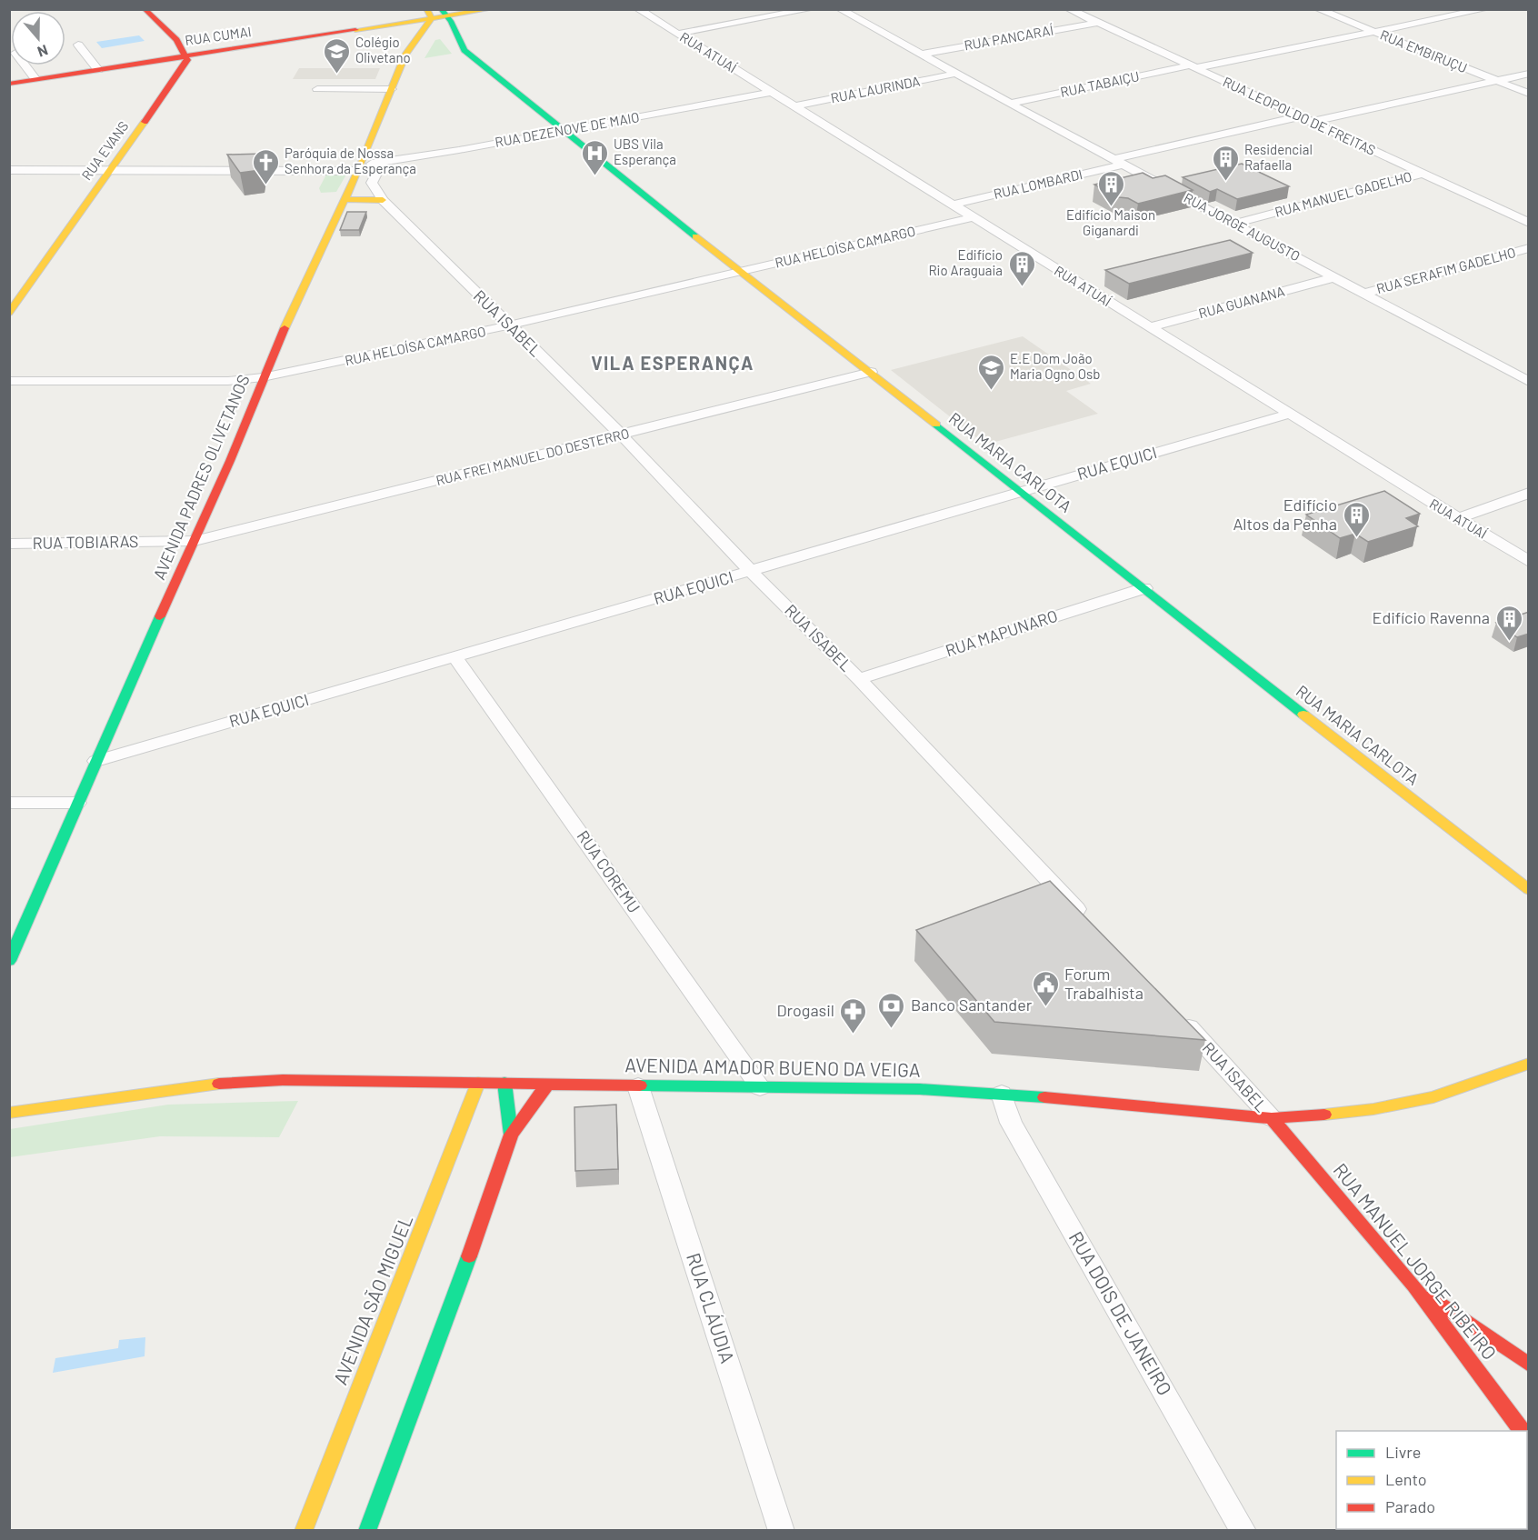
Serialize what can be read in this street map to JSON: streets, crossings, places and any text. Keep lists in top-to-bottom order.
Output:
{
  "streets": {
    "street": [
      "RUA CUMAI",
      "RUA PANCARAÍ",
      "RUA EMBIRUÇU",
      "RUA ATUAÍ",
      "RUA TABAIÇU",
      "RUA LAURINDA",
      "RUA LEOPOLDO DE FREITAS",
      "RUA DEZENOVE DE MAIO",
      "RUA EVANS",
      "RUA LOMBARDI",
      "RUA MANUEL GADELHO",
      "RUA JORGE AUGUSTO",
      "RUA HELOÍSA CAMARGO",
      "RUA SERAFIM GADELHO",
      "RUA GUANANA",
      "RUA ISABEL",
      "RUA FREI MANUEL DO DESTERRO",
      "RUA MARIA CARLOTA",
      "RUA EQUICI",
      "AVENIDA PADRES OLIVETANOS",
      "RUA TOBIARAS",
      "RUA MAPUNARO",
      "RUA COREMU",
      "AVENIDA AMADOR BUENO DA VEIGA",
      "RUA MANUEL JORGE RIBEIRO",
      "AVENIDA SÃO MIGUEL",
      "RUA CLÁUDIA",
      "RUA DOIS DE JANEIRO"
    ]
  },
  "crossings": [
    ["RUA CUMAI", "RUA EVANS"],
    ["RUA CUMAI", "RUA MARIA CARLOTA"],
    ["RUA CUMAI", "AVENIDA PADRES OLIVETANOS"],
    ["RUA PANCARAÍ", "RUA LEOPOLDO DE FREITAS"],
    ["RUA PANCARAÍ", "RUA JORGE AUGUSTO"],
    ["RUA EMBIRUÇU", "RUA TABAIÇU"],
    ["RUA ATUAÍ", "RUA LAURINDA"],
    ["RUA ATUAÍ", "RUA DEZENOVE DE MAIO"],
    ["RUA ATUAÍ", "RUA LOMBARDI"],
    ["RUA ATUAÍ", "RUA HELOÍSA CAMARGO"],
    ["RUA ATUAÍ", "RUA GUANANA"],
    ["RUA ATUAÍ", "RUA EQUICI"],
    ["RUA TABAIÇU", "RUA LEOPOLDO DE FREITAS"],
    ["RUA TABAIÇU", "RUA JORGE AUGUSTO"],
    ["RUA LAURINDA", "RUA JORGE AUGUSTO"],
    ["RUA LEOPOLDO DE FREITAS", "RUA LOMBARDI"],
    ["RUA LEOPOLDO DE FREITAS", "RUA MANUEL GADELHO"],
    ["RUA DEZENOVE DE MAIO", "RUA EVANS"],
    ["RUA DEZENOVE DE MAIO", "RUA ISABEL"],
    ["RUA DEZENOVE DE MAIO", "RUA MARIA CARLOTA"],
    ["RUA DEZENOVE DE MAIO", "AVENIDA PADRES OLIVETANOS"],
    ["RUA LOMBARDI", "RUA JORGE AUGUSTO"],
    ["RUA MANUEL GADELHO", "RUA JORGE AUGUSTO"],
    ["RUA JORGE AUGUSTO", "RUA SERAFIM GADELHO"],
    ["RUA JORGE AUGUSTO", "RUA GUANANA"],
    ["RUA HELOÍSA CAMARGO", "RUA ISABEL"],
    ["RUA HELOÍSA CAMARGO", "RUA MARIA CARLOTA"],
    ["RUA HELOÍSA CAMARGO", "AVENIDA PADRES OLIVETANOS"],
    ["RUA ISABEL", "RUA FREI MANUEL DO DESTERRO"],
    ["RUA ISABEL", "RUA EQUICI"],
    ["RUA ISABEL", "RUA MAPUNARO"],
    ["RUA ISABEL", "AVENIDA AMADOR BUENO DA VEIGA"],
    ["RUA ISABEL", "RUA MANUEL JORGE RIBEIRO"],
    ["RUA FREI MANUEL DO DESTERRO", "RUA MARIA CARLOTA"],
    ["RUA FREI MANUEL DO DESTERRO", "AVENIDA PADRES OLIVETANOS"],
    ["RUA FREI MANUEL DO DESTERRO", "RUA TOBIARAS"],
    ["RUA MARIA CARLOTA", "RUA EQUICI"],
    ["RUA MARIA CARLOTA", "AVENIDA PADRES OLIVETANOS"],
    ["RUA MARIA CARLOTA", "RUA MAPUNARO"],
    ["RUA EQUICI", "AVENIDA PADRES OLIVETANOS"],
    ["RUA EQUICI", "RUA COREMU"],
    ["AVENIDA PADRES OLIVETANOS", "RUA TOBIARAS"],
    ["RUA COREMU", "AVENIDA AMADOR BUENO DA VEIGA"],
    ["AVENIDA AMADOR BUENO DA VEIGA", "RUA MANUEL JORGE RIBEIRO"],
    ["AVENIDA AMADOR BUENO DA VEIGA", "AVENIDA SÃO MIGUEL"],
    ["AVENIDA AMADOR BUENO DA VEIGA", "RUA CLÁUDIA"],
    ["AVENIDA AMADOR BUENO DA VEIGA", "RUA DOIS DE JANEIRO"]
  ],
  "districts": ["VILA ESPERANÇA"],
  "places": {
    "school or university": ["Colégio Olivetano", "E.E Dom João Maria Ogno Osb"],
    "hospital": ["UBS Vila Esperança"],
    "building": [
      "Residencial Rafaella",
      "Edifício Maison Giganardi",
      "Edifício Rio Araguaia",
      "Edifício Altos da Penha",
      "Edifício Ravenna"
    ],
    "church": ["Paróquia de Nossa Senhora da Esperança"],
    "public building": ["Forum Trabalhista"],
    "bank": ["Banco Santander"],
    "pharmacy": ["Drogasil"]
  },
  "legend": ["Livre", "Lento", "Parado"],
  "north": "bottom"
}
